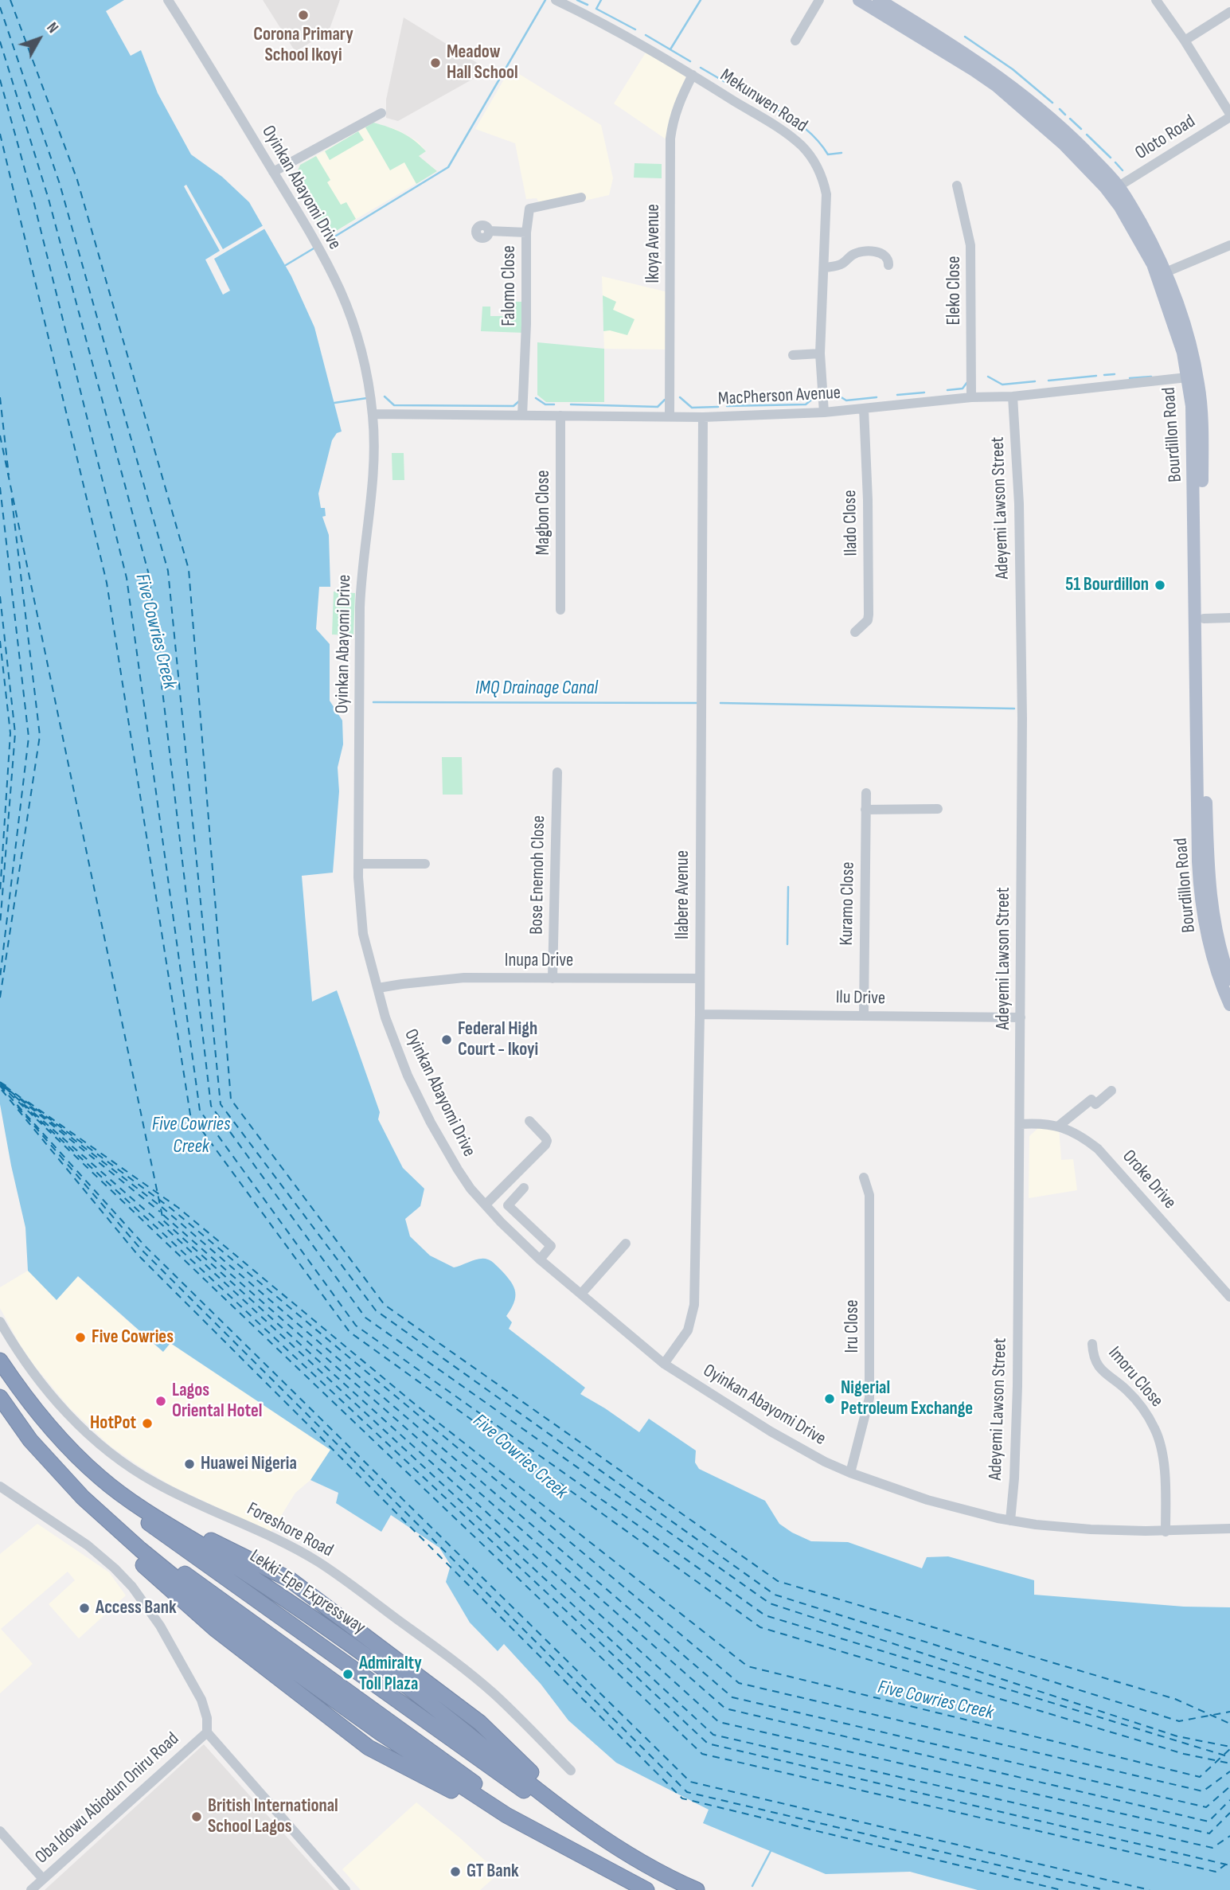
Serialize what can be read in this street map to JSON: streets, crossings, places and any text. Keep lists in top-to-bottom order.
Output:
{
  "streets": {
    "highway": ["Lekki-Epe Expressway"],
    "main road": ["Bourdillon Road"],
    "street": [
      "Mekunwen Road",
      "Oloto Road",
      "Oyinkan Abayomi Drive",
      "Ikoya Avenue",
      "Falomo Close",
      "Eleko Close",
      "MacPherson Avenue",
      "Adeyemi Lawson Street",
      "Magbon Close",
      "Ilado Close",
      "Bose Enemoh Close",
      "Ilabere Avenue",
      "Kuramo Close",
      "Inupa Drive",
      "Ilu Drive",
      "Oroke Drive",
      "Iru Close",
      "Imoru Close",
      "Foreshore Road",
      "Oba Idowu Abiodun Oniru Road"
    ]
  },
  "crossings": [
    ["Mekunwen Road", "Ikoya Avenue"],
    ["Mekunwen Road", "MacPherson Avenue"],
    ["Oloto Road", "Bourdillon Road"],
    ["Oyinkan Abayomi Drive", "MacPherson Avenue"],
    ["Oyinkan Abayomi Drive", "Adeyemi Lawson Street"],
    ["Oyinkan Abayomi Drive", "Ilabere Avenue"],
    ["Oyinkan Abayomi Drive", "Inupa Drive"],
    ["Oyinkan Abayomi Drive", "Iru Close"],
    ["Oyinkan Abayomi Drive", "Imoru Close"],
    ["Ikoya Avenue", "MacPherson Avenue"],
    ["Falomo Close", "MacPherson Avenue"],
    ["Eleko Close", "MacPherson Avenue"],
    ["MacPherson Avenue", "Bourdillon Road"],
    ["MacPherson Avenue", "Adeyemi Lawson Street"],
    ["MacPherson Avenue", "Magbon Close"],
    ["MacPherson Avenue", "Ilado Close"],
    ["MacPherson Avenue", "Ilabere Avenue"],
    ["Adeyemi Lawson Street", "Ilu Drive"],
    ["Adeyemi Lawson Street", "Oroke Drive"],
    ["Bose Enemoh Close", "Inupa Drive"],
    ["Ilabere Avenue", "Inupa Drive"],
    ["Ilabere Avenue", "Ilu Drive"],
    ["Kuramo Close", "Ilu Drive"]
  ],
  "water": ["Five Cowries Creek", "IMQ Drainage Canal"],
  "places": [
    "Corona Primary School Ikoyi",
    "Meadow Hall School",
    "51 Bourdillon",
    "Federal High Court - Ikoyi",
    "Five Cowries",
    "Nigerial Petroleum Exchange",
    "Lagos Oriental Hotel",
    "HotPot",
    "Huawei Nigeria",
    "Access Bank",
    "Admiralty Toll Plaza",
    "British International School Lagos",
    "GT Bank"
  ],
  "north": "top right"
}
